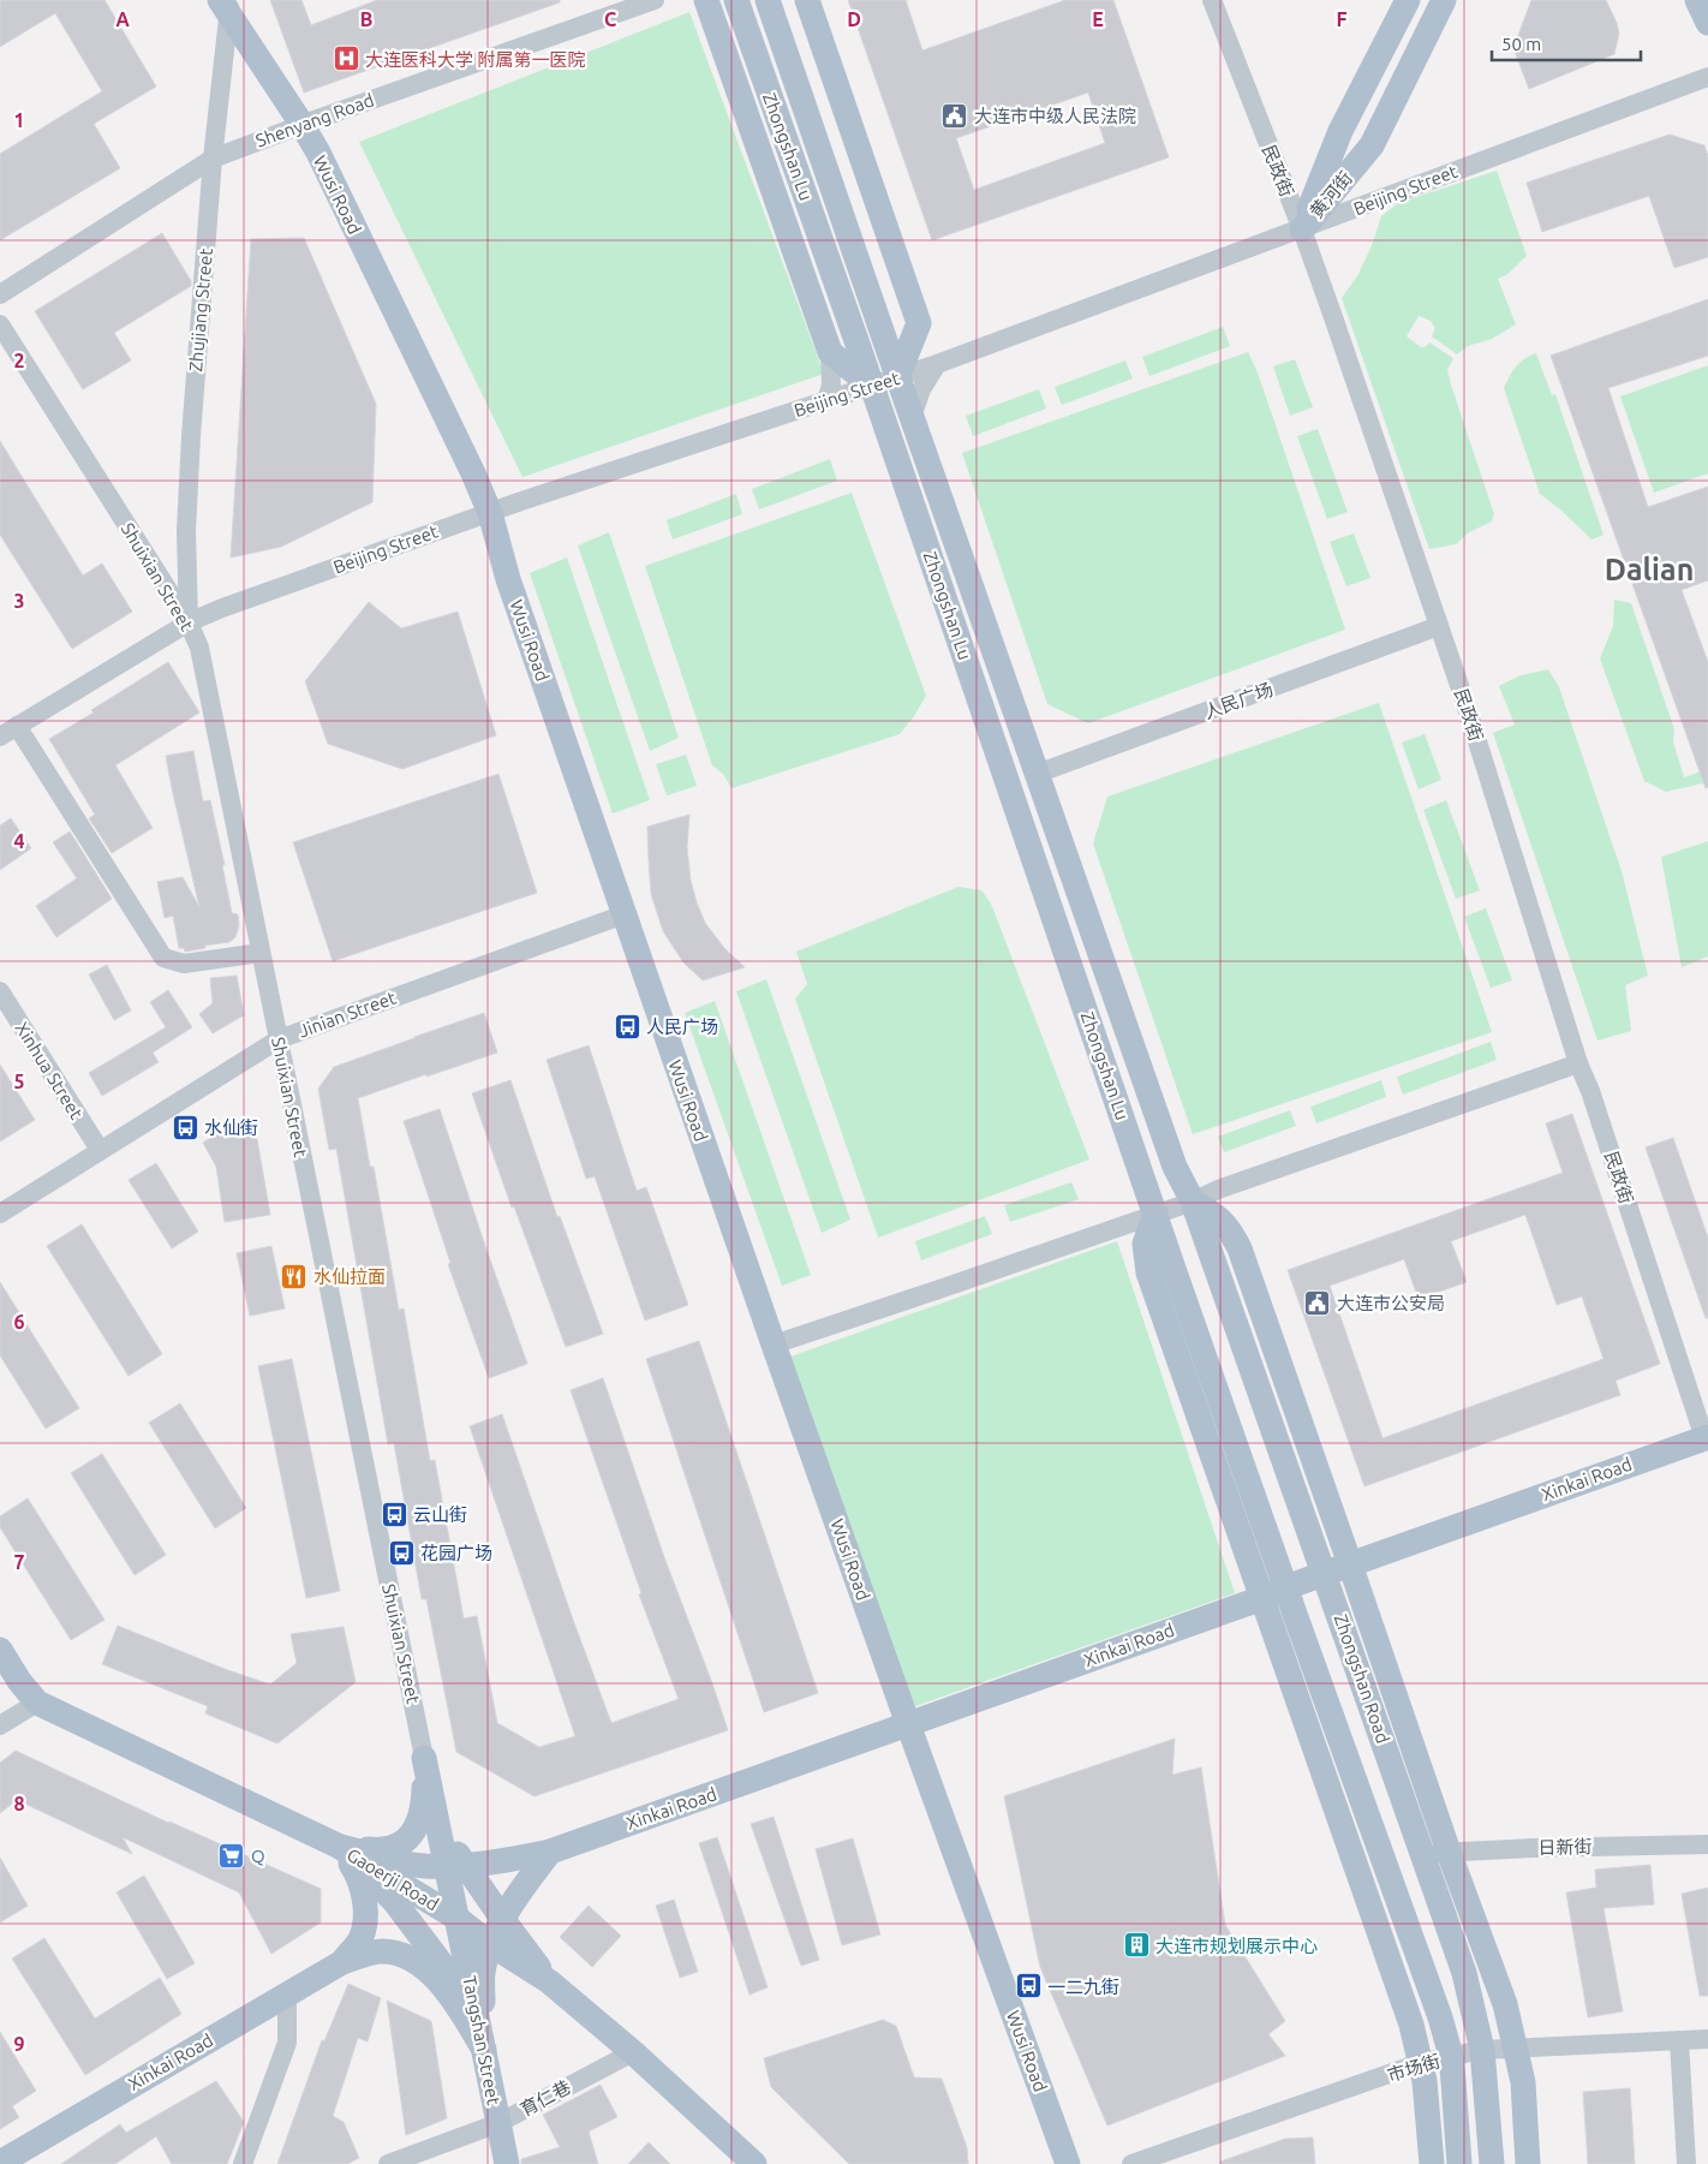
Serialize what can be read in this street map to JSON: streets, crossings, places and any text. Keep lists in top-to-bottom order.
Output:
{
  "streets": {
    "main road": [
      "Zhongshan Lu",
      "Wusi Road",
      "黄河街",
      "Shuixian Street",
      "Xinkai Road",
      "Zhongshan Road",
      "Gaoerji Road",
      "Tangshan Street"
    ],
    "street": [
      "Shenyang Road",
      "民政街",
      "Beijing Street",
      "Zhujiang Street",
      "人民广场",
      "Jinian Street",
      "Xinhua Street",
      "日新街",
      "市场街",
      "育仁巷"
    ]
  },
  "crossings": [
    ["Shenyang Road", "Wusi Road"],
    ["Shenyang Road", "Zhujiang Street"],
    ["Zhongshan Lu", "Beijing Street"],
    ["Zhongshan Lu", "人民广场"],
    ["Zhongshan Lu", "Zhongshan Road"],
    ["民政街", "Beijing Street"],
    ["民政街", "黄河街"],
    ["民政街", "人民广场"],
    ["民政街", "Xinkai Road"],
    ["Beijing Street", "Wusi Road"],
    ["Beijing Street", "黄河街"],
    ["Beijing Street", "Zhujiang Street"],
    ["Beijing Street", "Shuixian Street"],
    ["Wusi Road", "Zhujiang Street"],
    ["Wusi Road", "Jinian Street"],
    ["Wusi Road", "Xinkai Road"],
    ["Zhujiang Street", "Shuixian Street"],
    ["Shuixian Street", "Jinian Street"],
    ["Shuixian Street", "Xinkai Road"],
    ["Shuixian Street", "Gaoerji Road"],
    ["Shuixian Street", "Tangshan Street"],
    ["Jinian Street", "Xinhua Street"],
    ["Xinkai Road", "Zhongshan Road"],
    ["Xinkai Road", "Gaoerji Road"],
    ["Zhongshan Road", "日新街"],
    ["Zhongshan Road", "市场街"],
    ["Gaoerji Road", "Tangshan Street"],
    ["Gaoerji Road", "育仁巷"],
    ["Tangshan Street", "育仁巷"]
  ],
  "districts": ["Dalian"],
  "places": {
    "hospital": ["大连医科大学 附属第一医院"],
    "public building": ["大连市中级人民法院", "大连市公安局"],
    "bus stop": [
      "人民广场",
      "水仙街",
      "云山街",
      "花园广场",
      "一二九街"
    ],
    "restaurant": ["水仙拉面"],
    "supermarket": ["Q"],
    "building": ["大连市规划展示中心"]
  },
  "scale_bar": "50 m",
  "grid": {
    "columns": [
      "A",
      "B",
      "C",
      "D",
      "E",
      "F"
    ],
    "rows": [
      "1",
      "2",
      "3",
      "4",
      "5",
      "6",
      "7",
      "8",
      "9"
    ]
  }
}
